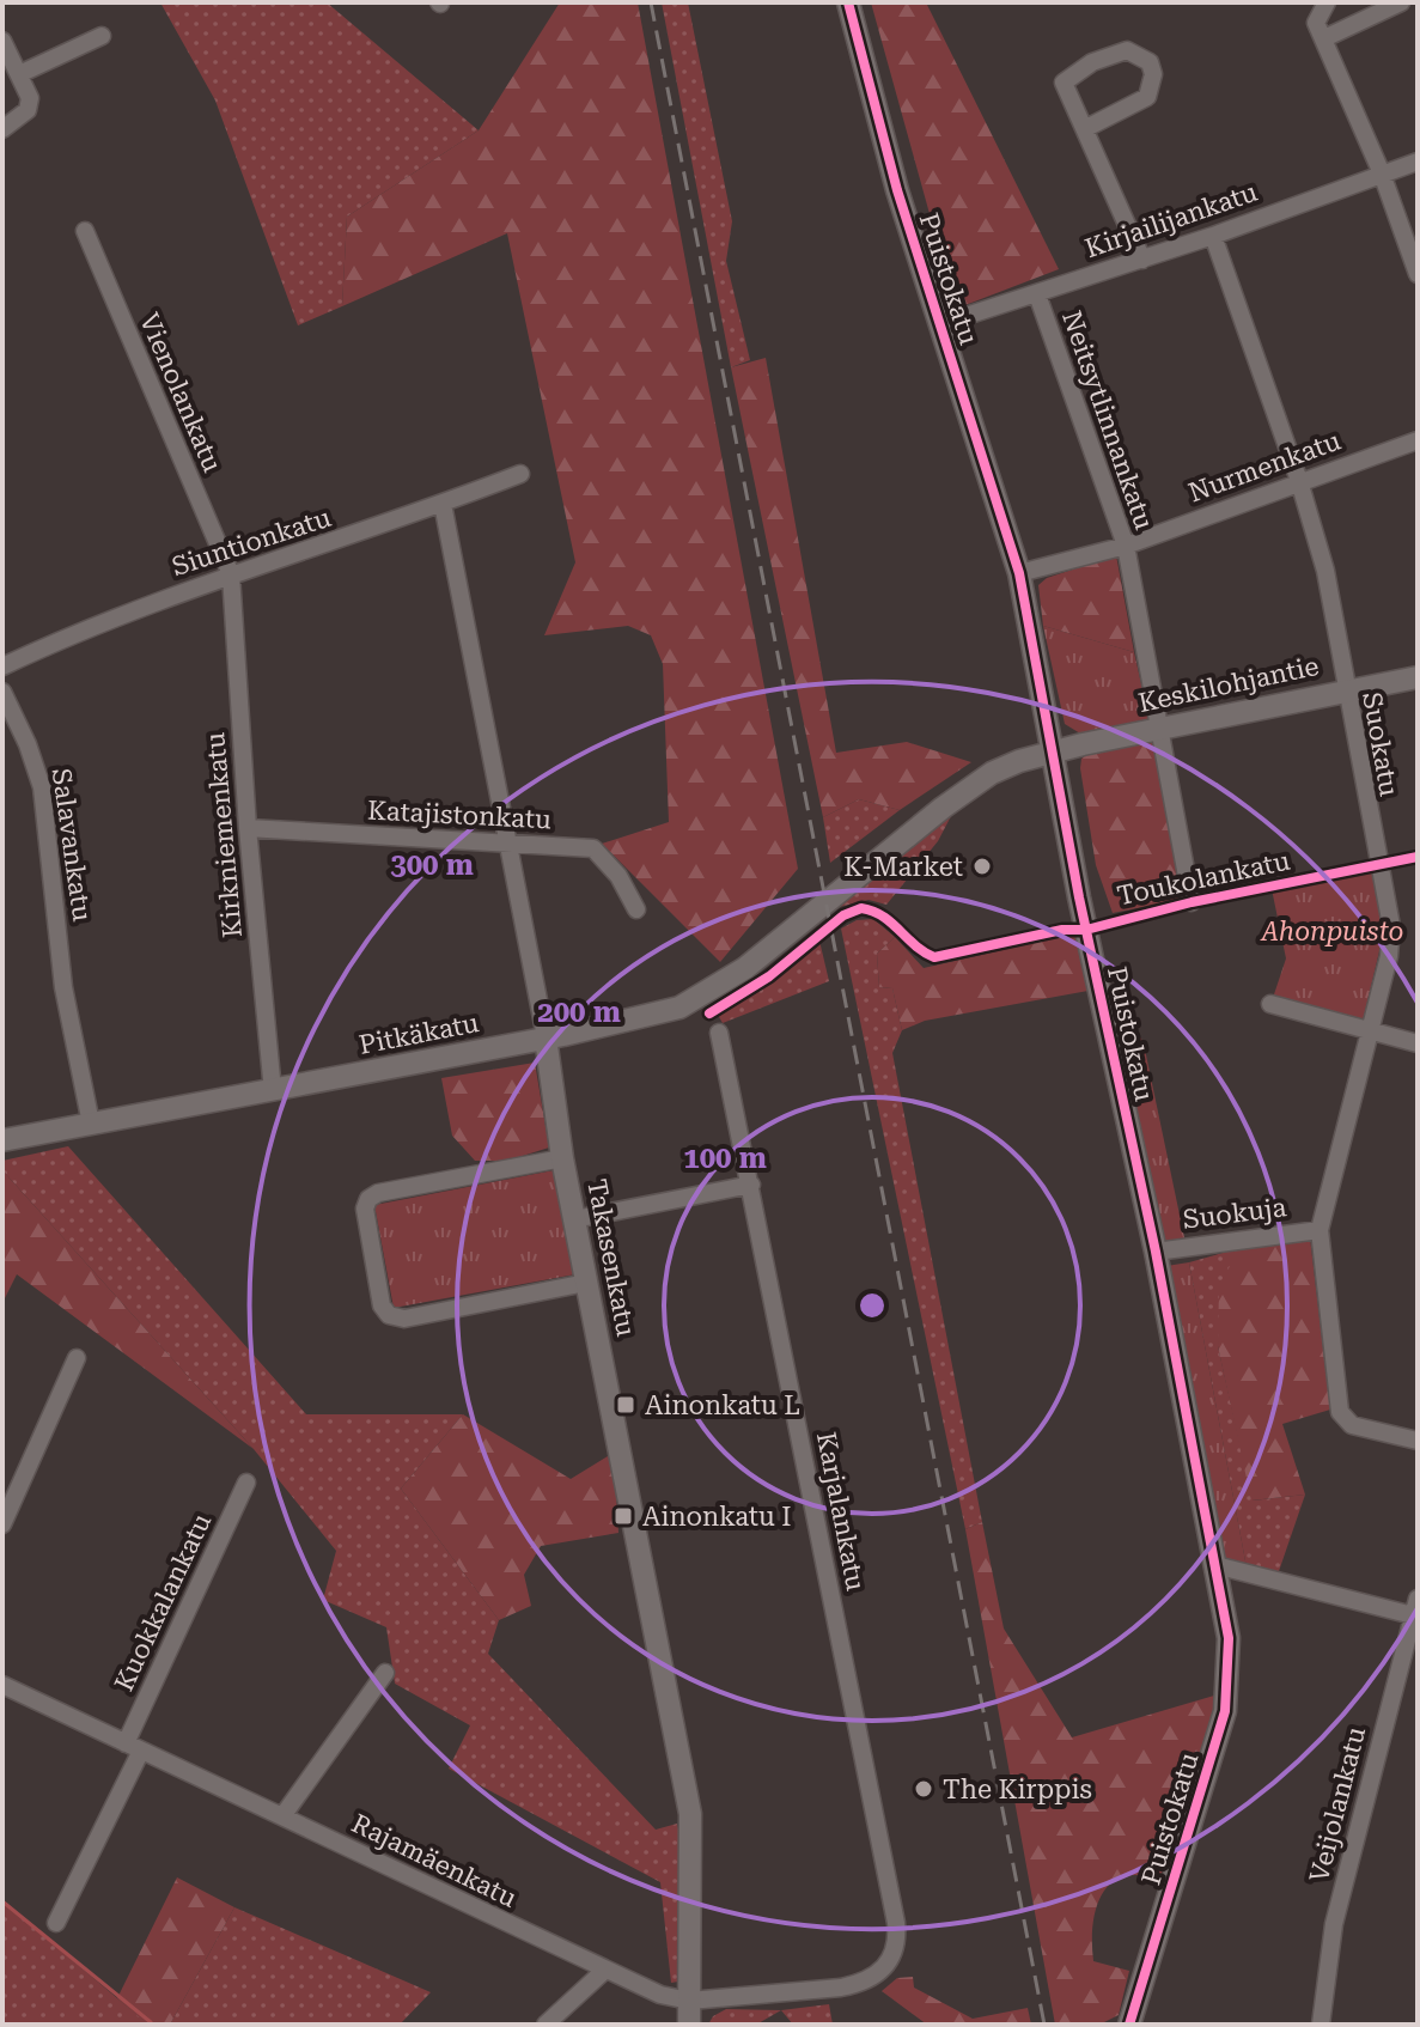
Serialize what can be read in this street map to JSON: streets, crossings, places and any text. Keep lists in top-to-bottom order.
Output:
{
  "streets": {
    "street": [
      "Kirjailijankatu",
      "Puistokatu",
      "Vienolankatu",
      "Neitsytlinnankatu",
      "Nurmenkatu",
      "Siuntionkatu",
      "Keskilohjantie",
      "Suokatu",
      "Katajistonkatu",
      "Kirkniemenkatu",
      "Salavankatu",
      "Pitkäkatu",
      "Suokuja",
      "Takasenkatu",
      "Karjalankatu",
      "Kuokkalankatu",
      "Veijolankatu",
      "Rajamäenkatu"
    ],
    "cycle path": ["Toukolankatu"]
  },
  "crossings": [
    ["Kirjailijankatu", "Puistokatu"],
    ["Kirjailijankatu", "Neitsytlinnankatu"],
    ["Kirjailijankatu", "Suokatu"],
    ["Puistokatu", "Nurmenkatu"],
    ["Puistokatu", "Keskilohjantie"],
    ["Puistokatu", "Pitkäkatu"],
    ["Puistokatu", "Suokuja"],
    ["Vienolankatu", "Siuntionkatu"],
    ["Vienolankatu", "Kirkniemenkatu"],
    ["Neitsytlinnankatu", "Nurmenkatu"],
    ["Neitsytlinnankatu", "Keskilohjantie"],
    ["Nurmenkatu", "Suokatu"],
    ["Siuntionkatu", "Kirkniemenkatu"],
    ["Siuntionkatu", "Takasenkatu"],
    ["Keskilohjantie", "Suokatu"],
    ["Keskilohjantie", "Pitkäkatu"],
    ["Suokatu", "Suokuja"],
    ["Katajistonkatu", "Kirkniemenkatu"],
    ["Katajistonkatu", "Takasenkatu"],
    ["Kirkniemenkatu", "Pitkäkatu"],
    ["Salavankatu", "Pitkäkatu"],
    ["Pitkäkatu", "Takasenkatu"],
    ["Takasenkatu", "Rajamäenkatu"],
    ["Karjalankatu", "Rajamäenkatu"],
    ["Kuokkalankatu", "Rajamäenkatu"]
  ],
  "parks": ["Ahonpuisto"],
  "places": {
    "other": ["K-Market", "The Kirppis"],
    "transit": ["Ainonkatu L", "Ainonkatu I"]
  },
  "rings": ["300 m", "200 m", "100 m"]
}
